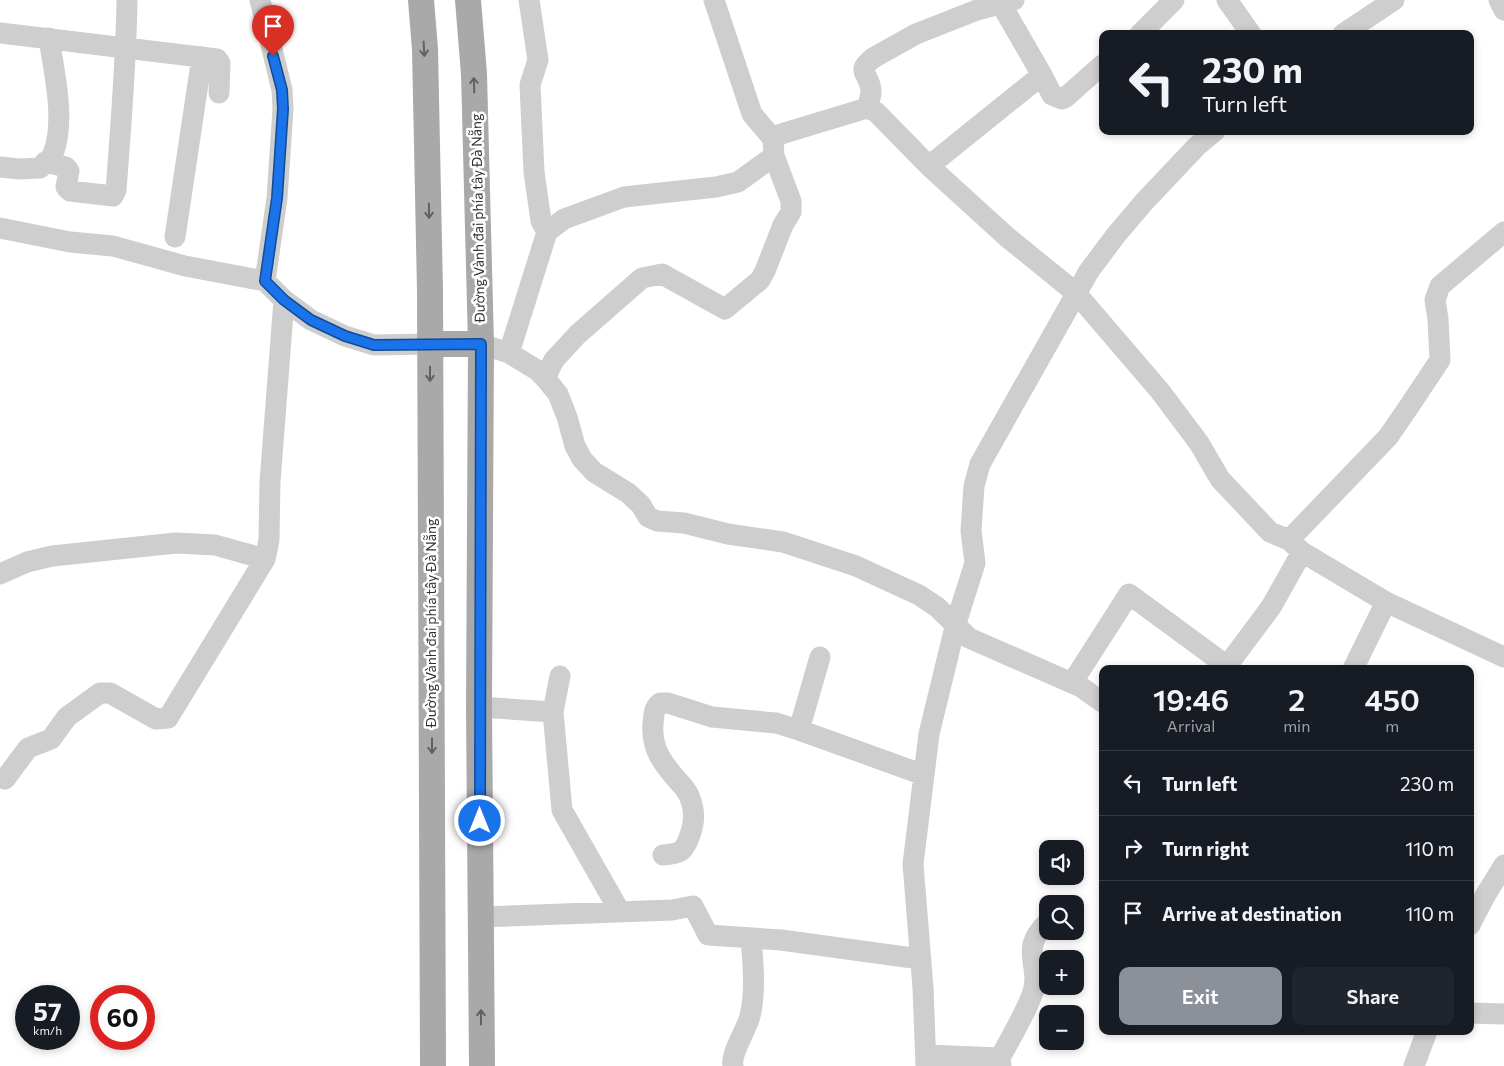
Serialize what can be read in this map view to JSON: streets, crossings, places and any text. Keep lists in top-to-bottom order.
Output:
{
  "streets": {
    "main road": ["Đường Vành đai phía tây Đà Nẵng"]
  },
  "page": {
    "turn": ["230 m", "Turn left"],
    "eta": [
      "19:46",
      "Arrival",
      "2",
      "min",
      "450",
      "m"
    ],
    "list": [
      {
        "name": "Turn left",
        "value": "230 m"
      },
      {
        "name": "Turn right",
        "value": "110 m"
      },
      {
        "name": "Arrive at destination",
        "value": "110 m"
      }
    ],
    "map_buttons": ["+", "−"],
    "buttons": ["Exit", "Share"],
    "speed": "57 km/h",
    "limit": "60"
  }
}
